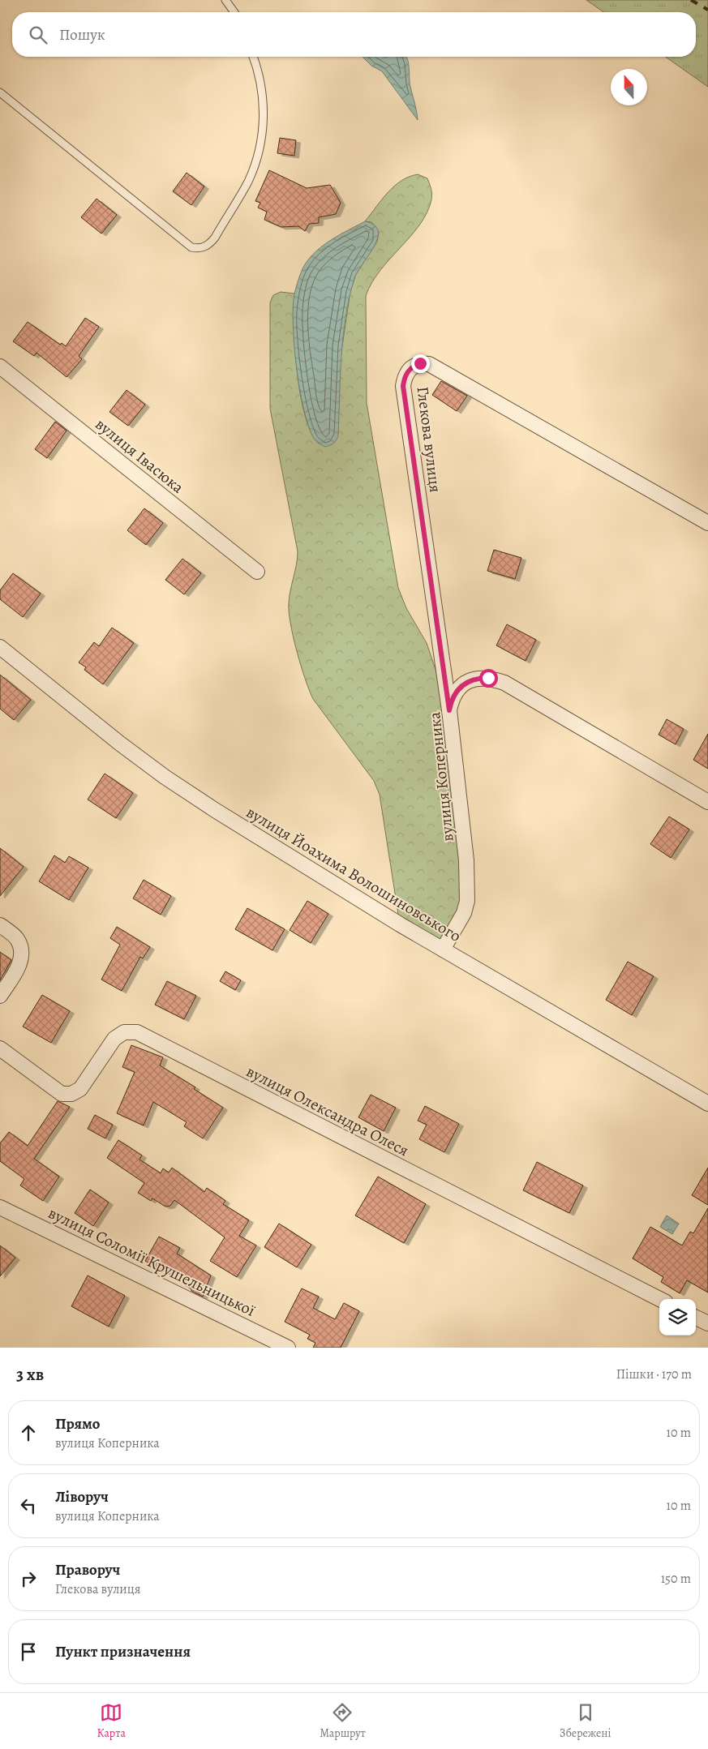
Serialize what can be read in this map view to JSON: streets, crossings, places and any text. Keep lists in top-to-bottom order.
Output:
{
  "streets": {
    "street": [
      "Глекова вулиця",
      "вулиця Івасюка",
      "вулиця Коперника",
      "вулиця Йоахима Волошиновського",
      "вулиця Олександра Олеся",
      "вулиця Соломії Крушельницької"
    ]
  },
  "crossings": [
    ["Глекова вулиця", "вулиця Коперника"],
    ["вулиця Коперника", "вулиця Йоахима Волошиновського"]
  ],
  "north": "top",
  "page": {
    "search": "Пошук",
    "heading": ["3 хв", "Пішки · 170 m"],
    "list": [
      ["Прямо", "вулиця Коперника", "10 m"],
      ["Ліворуч", "вулиця Коперника", "10 m"],
      ["Праворуч", "Глекова вулиця", "150 m"],
      "Пункт призначення"
    ],
    "nav": ["Карта", "Маршрут", "Збережені"]
  }
}
